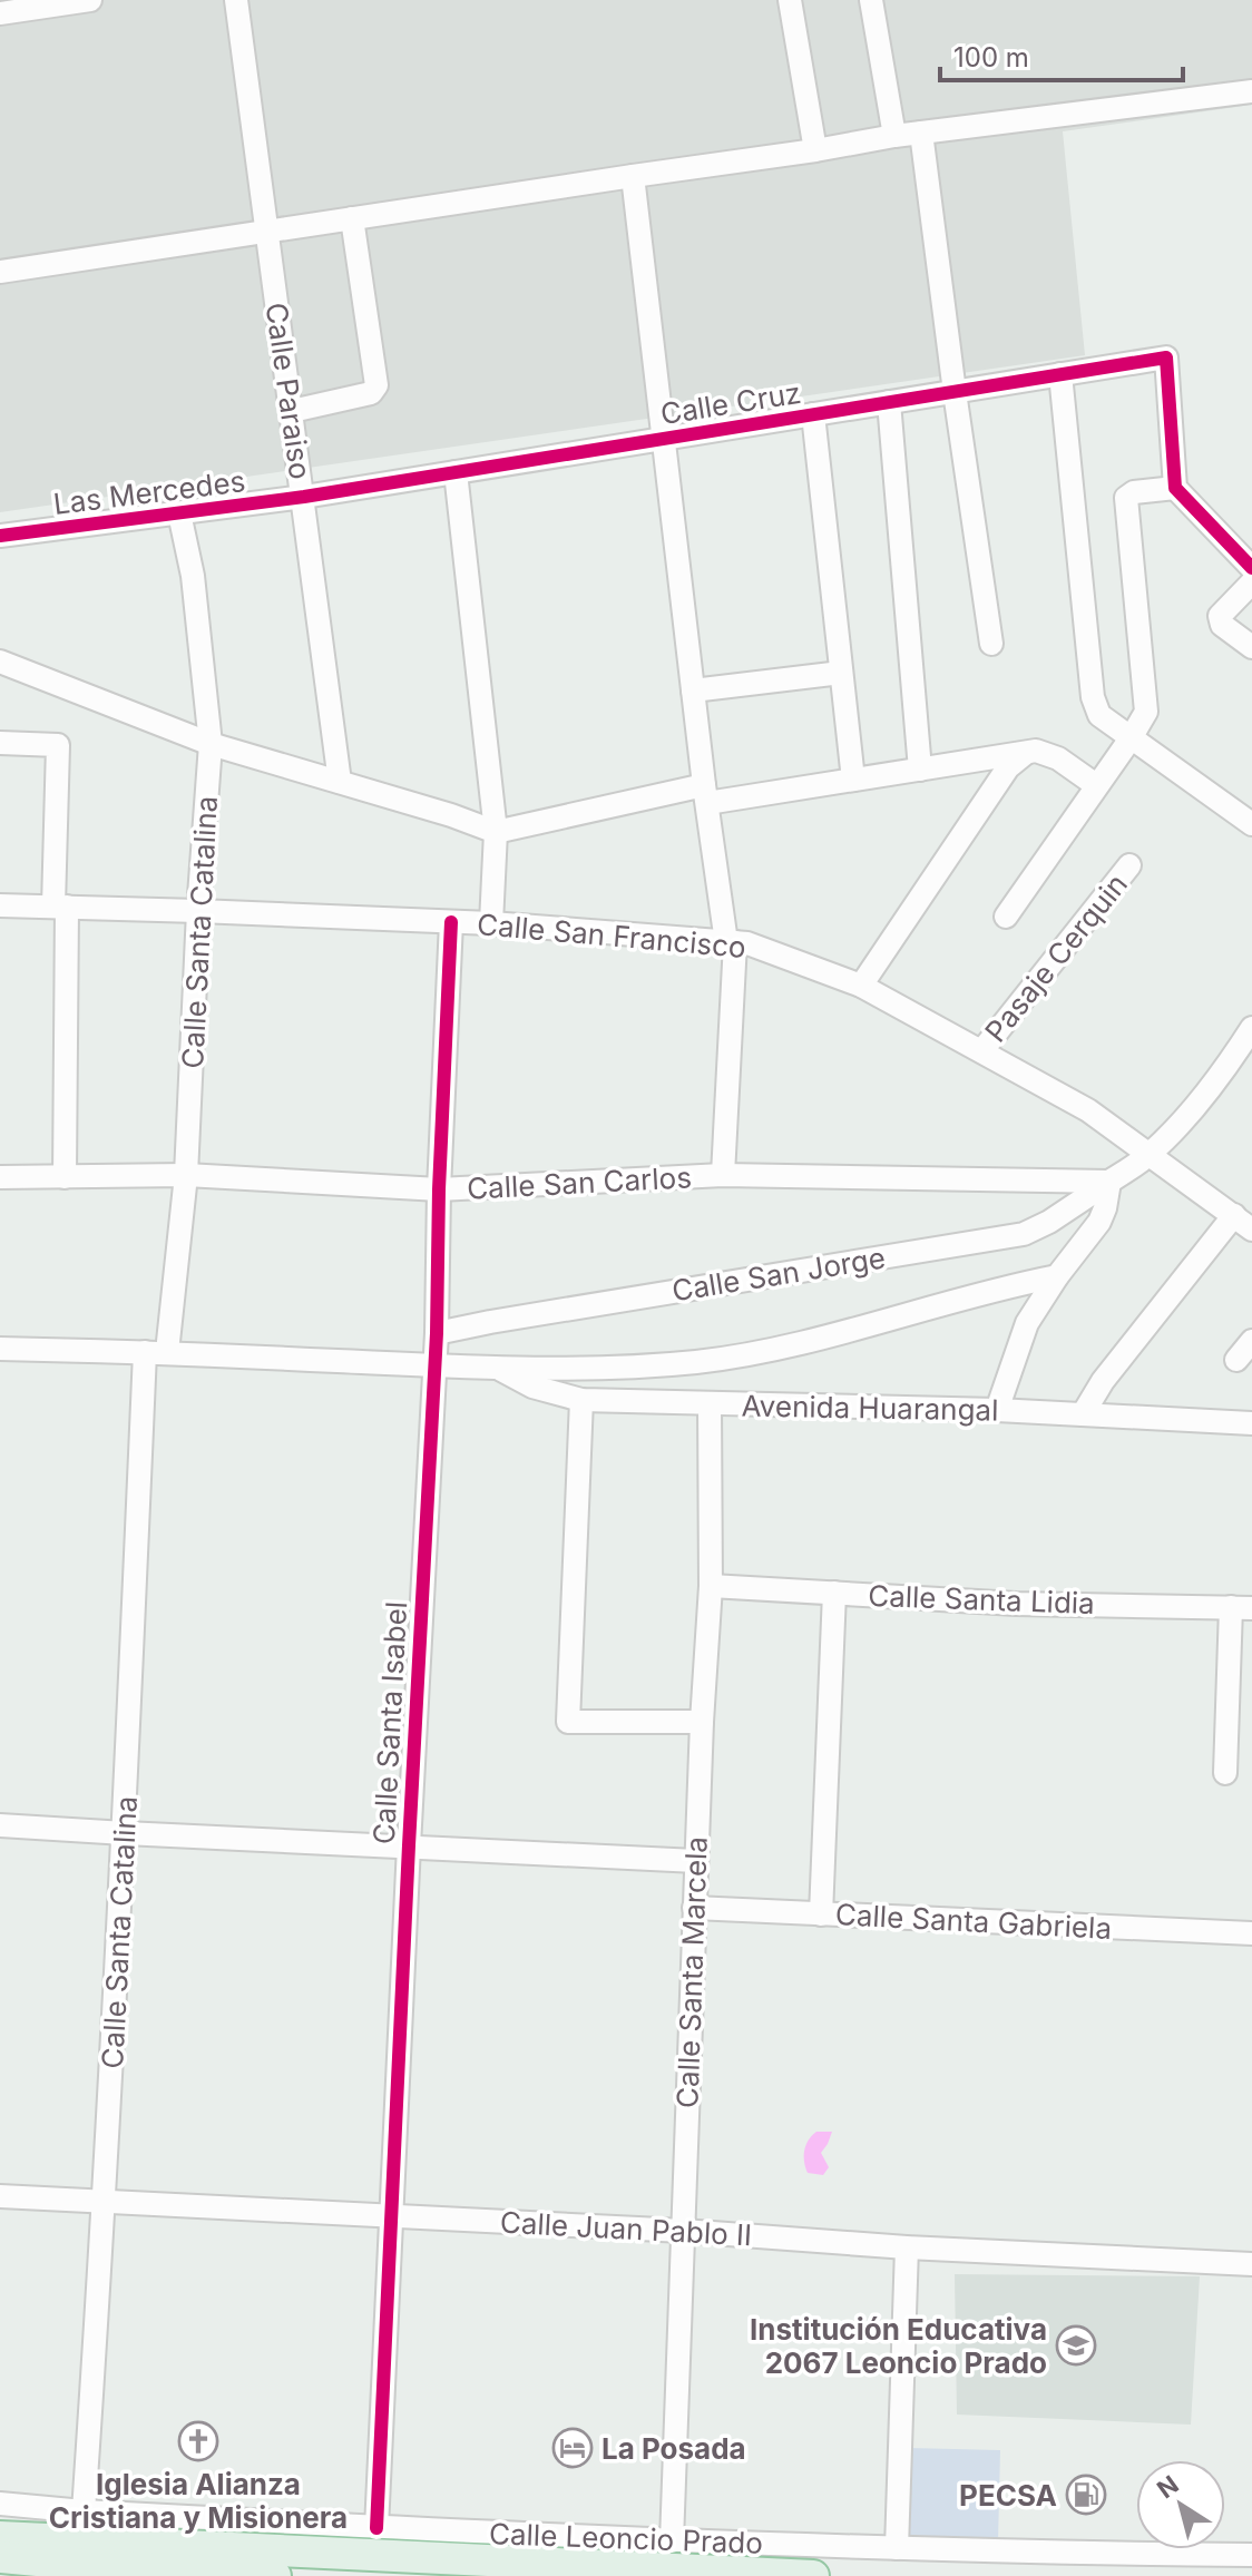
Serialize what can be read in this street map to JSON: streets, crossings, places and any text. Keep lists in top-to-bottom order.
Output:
{
  "streets": {
    "street": [
      "Calle Paraiso",
      "Calle Cruz",
      "Las Mercedes",
      "Calle Santa Catalina",
      "Calle San Francisco",
      "Pasaje Cerquin",
      "Calle San Carlos",
      "Calle San Jorge",
      "Avenida Huarangal",
      "Calle Santa Lidia",
      "Calle Santa Isabel",
      "Calle Santa Gabriela",
      "Calle Santa Marcela",
      "Calle Juan Pablo II",
      "Calle Leoncio Prado"
    ]
  },
  "crossings": [
    ["Calle Paraiso", "Calle Cruz"],
    ["Calle Paraiso", "Las Mercedes"],
    ["Calle Cruz", "Las Mercedes"],
    ["Las Mercedes", "Calle Santa Catalina"],
    ["Calle Santa Catalina", "Calle San Francisco"],
    ["Calle Santa Catalina", "Calle San Carlos"],
    ["Calle Santa Catalina", "Avenida Huarangal"],
    ["Calle Santa Catalina", "Calle Juan Pablo II"],
    ["Calle Santa Catalina", "Calle Leoncio Prado"],
    ["Calle San Francisco", "Pasaje Cerquin"],
    ["Calle San Francisco", "Calle Santa Isabel"],
    ["Calle San Carlos", "Calle San Jorge"],
    ["Calle San Carlos", "Calle Santa Isabel"],
    ["Calle San Jorge", "Calle Santa Isabel"],
    ["Avenida Huarangal", "Calle Santa Isabel"],
    ["Avenida Huarangal", "Calle Santa Marcela"],
    ["Calle Santa Lidia", "Calle Santa Marcela"],
    ["Calle Santa Isabel", "Calle Juan Pablo II"],
    ["Calle Santa Isabel", "Calle Leoncio Prado"],
    ["Calle Santa Gabriela", "Calle Santa Marcela"],
    ["Calle Santa Marcela", "Calle Juan Pablo II"],
    ["Calle Santa Marcela", "Calle Leoncio Prado"]
  ],
  "places": {
    "school or university": ["Institución Educativa 2067 Leoncio Prado"],
    "church": ["Iglesia Alianza Cristiana y Misionera"],
    "hotel": ["La Posada"],
    "fuel station": ["PECSA"]
  },
  "scale_bar": "100 m",
  "north": "top left"
}
